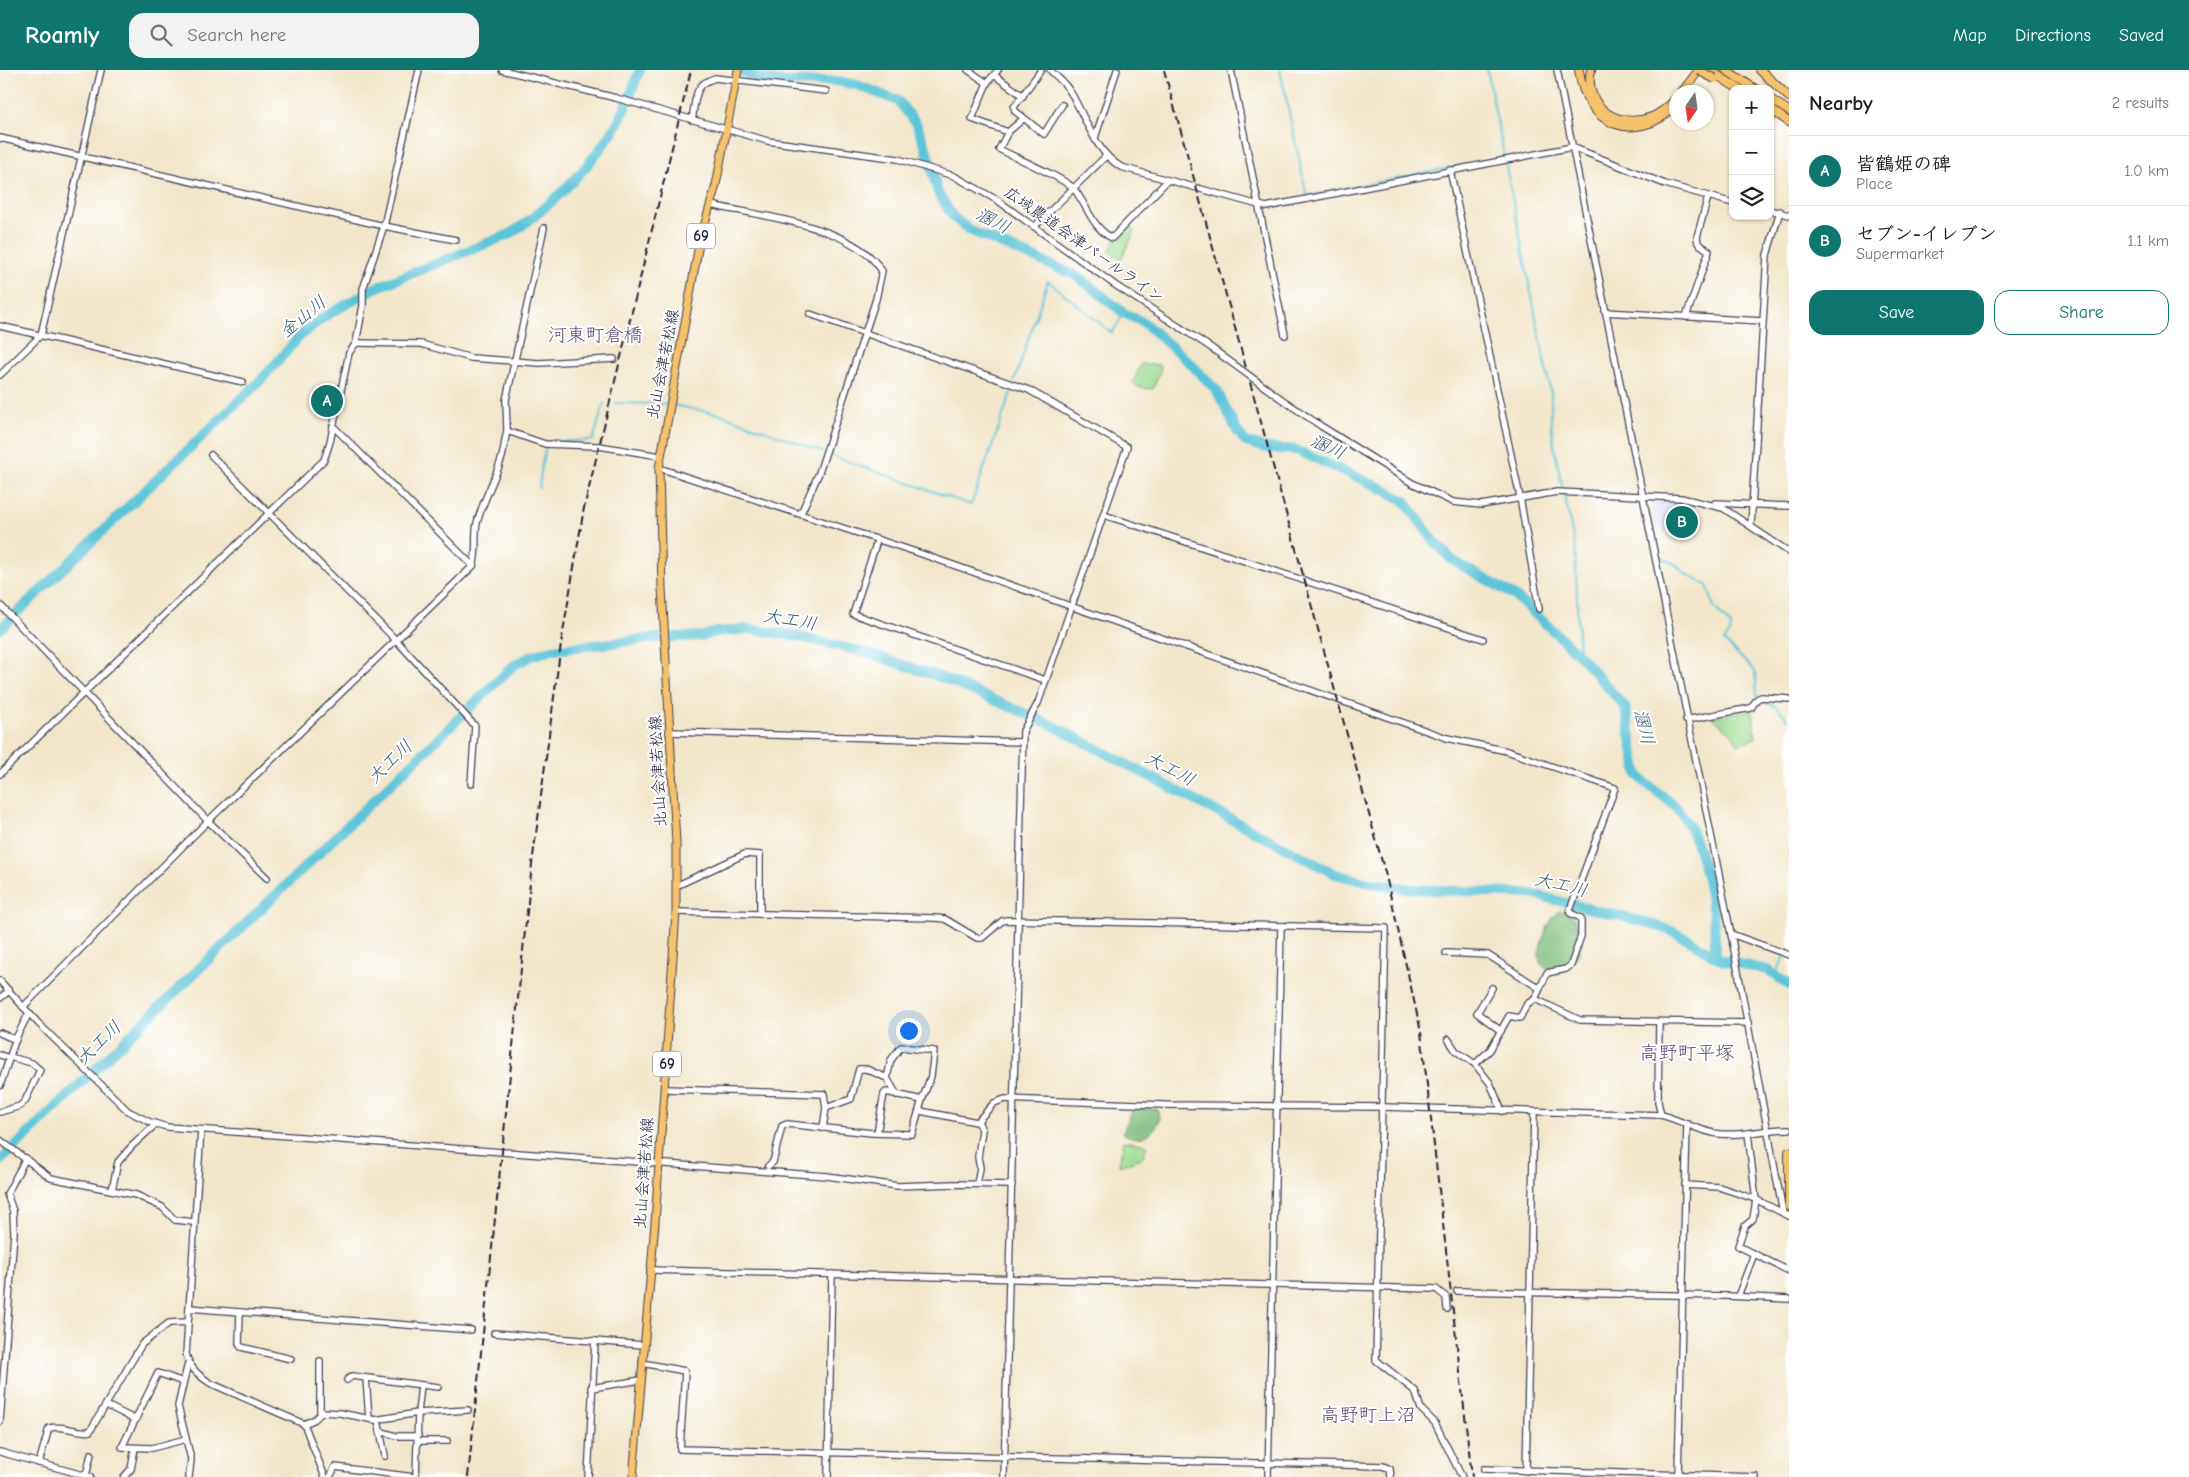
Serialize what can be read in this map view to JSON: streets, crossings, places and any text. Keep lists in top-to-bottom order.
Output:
{
  "streets": {
    "main road": ["69", "北山会津若松線"],
    "street": ["広域農道会津パールライン"]
  },
  "crossings": [
    ["広域農道会津パールライン", "北山会津若松線"]
  ],
  "districts": ["河東町倉橋", "高野町平塚", "高野町上沼"],
  "water": ["溷川", "金山川", "大工川"],
  "north": "bottom",
  "page": {
    "header": "Roamly",
    "search": "Search here",
    "nav": ["Map", "Directions", "Saved"],
    "heading": ["Nearby", "2 results"],
    "map_buttons": ["+", "−"],
    "list": [
      {
        "mark": "A",
        "name": "皆鶴姫の碑",
        "note": "Place",
        "value": "1.0 km"
      },
      {
        "mark": "B",
        "name": "セブン-イレブン",
        "note": "Supermarket",
        "value": "1.1 km"
      }
    ],
    "buttons": ["Save", "Share"],
    "pins": ["A", "B"]
  }
}
